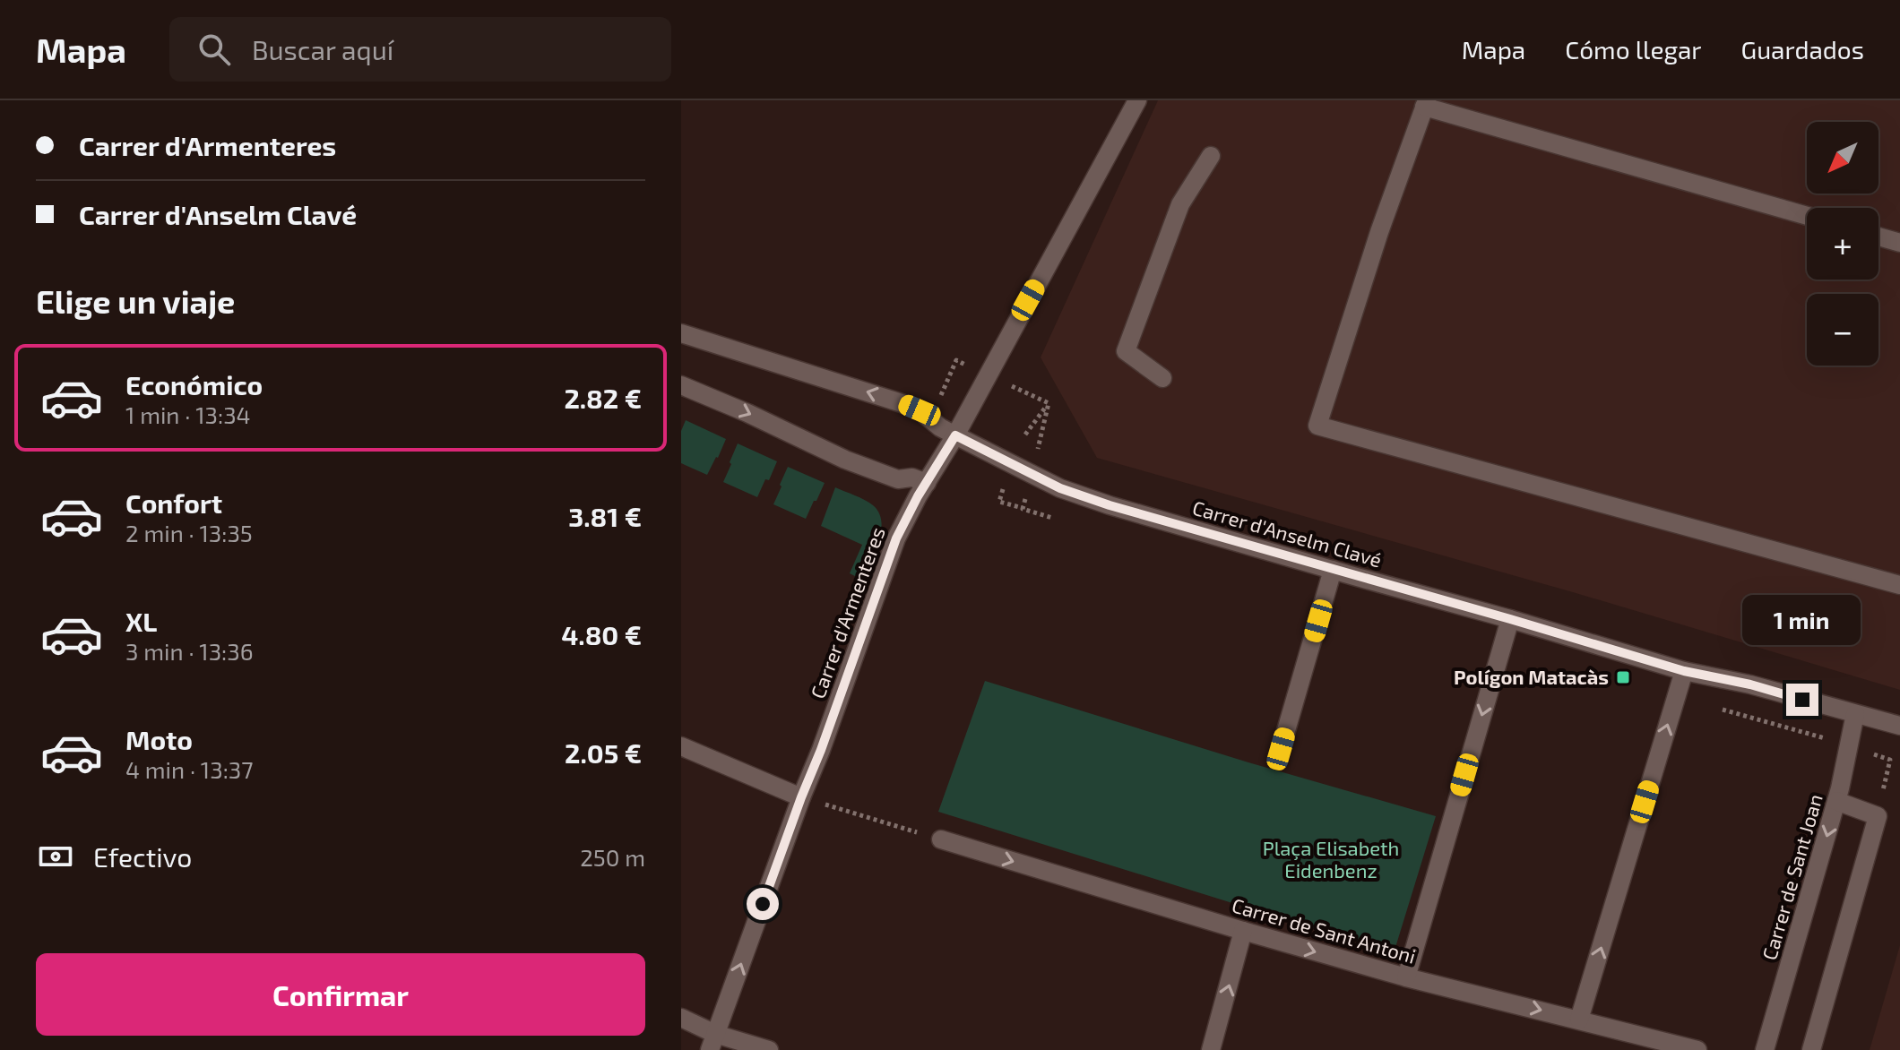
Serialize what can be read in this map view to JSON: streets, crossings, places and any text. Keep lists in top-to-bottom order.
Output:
{
  "streets": {
    "street": [
      "Carrer d'Anselm Clavé",
      "Carrer d'Armenteres",
      "Carrer de Sant Joan",
      "Carrer de Sant Antoni"
    ]
  },
  "crossings": [
    ["Carrer d'Anselm Clavé", "Carrer d'Armenteres"],
    ["Carrer d'Anselm Clavé", "Carrer de Sant Joan"]
  ],
  "one_way": ["Carrer de Sant Joan", "Carrer de Sant Antoni"],
  "parks": ["Plaça Elisabeth Eidenbenz"],
  "places": {
    "transit": ["Polígon Matacàs"]
  },
  "north": "bottom left",
  "page": {
    "header": "Mapa",
    "search": "Buscar aquí",
    "nav": ["Mapa", "Cómo llegar", "Guardados"],
    "banner": ["Carrer d'Armenteres", "Carrer d'Anselm Clavé"],
    "map_buttons": ["+", "−"],
    "heading": "Elige un viaje",
    "list": [
      {
        "name": "Económico",
        "note": "1 min · 13:34",
        "value": "2.82 €"
      },
      {
        "name": "Confort",
        "note": "2 min · 13:35",
        "value": "3.81 €"
      },
      {
        "name": "XL",
        "note": "3 min · 13:36",
        "value": "4.80 €"
      },
      {
        "name": "Moto",
        "note": "4 min · 13:37",
        "value": "2.05 €"
      }
    ],
    "bubble": "1 min",
    "pay": ["Efectivo", "250 m"],
    "buttons": "Confirmar"
  }
}
